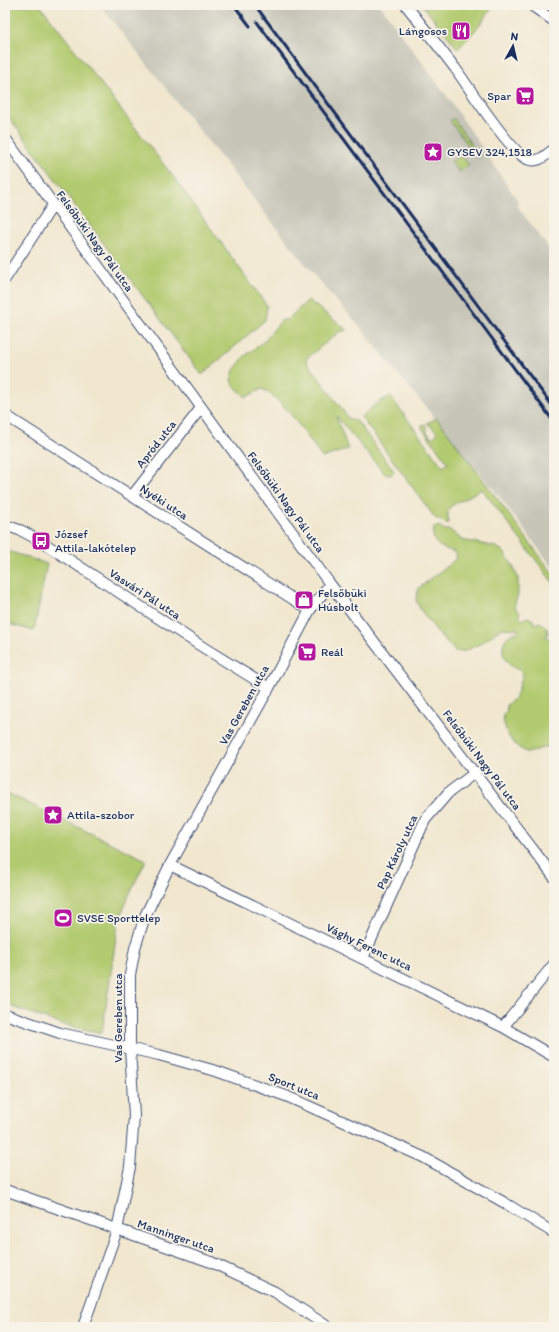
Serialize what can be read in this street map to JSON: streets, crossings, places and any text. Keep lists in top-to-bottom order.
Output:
{
  "streets": {
    "street": [
      "Felsőbüki Nagy Pál utca",
      "Apród utca",
      "Nyéki utca",
      "Vasvári Pál utca",
      "Vas Gereben utca",
      "Pap Károly utca",
      "Vághy Ferenc utca",
      "Sport utca",
      "Manninger utca"
    ]
  },
  "crossings": [
    ["Felsőbüki Nagy Pál utca", "Apród utca"],
    ["Felsőbüki Nagy Pál utca", "Vas Gereben utca"],
    ["Felsőbüki Nagy Pál utca", "Pap Károly utca"],
    ["Apród utca", "Nyéki utca"],
    ["Nyéki utca", "Vas Gereben utca"],
    ["Vasvári Pál utca", "Vas Gereben utca"],
    ["Vas Gereben utca", "Vághy Ferenc utca"],
    ["Vas Gereben utca", "Sport utca"],
    ["Vas Gereben utca", "Manninger utca"],
    ["Pap Károly utca", "Vághy Ferenc utca"]
  ],
  "places": {
    "restaurant": ["Lángosos"],
    "supermarket": ["Spar", "Reál"],
    "place": ["GYSEV 324,1518", "Attila-szobor"],
    "bus stop": ["József Attila-lakótelep"],
    "shop": ["Felsőbüki Húsbolt"],
    "sports": ["SVSE Sporttelep"]
  },
  "north": "top"
}
